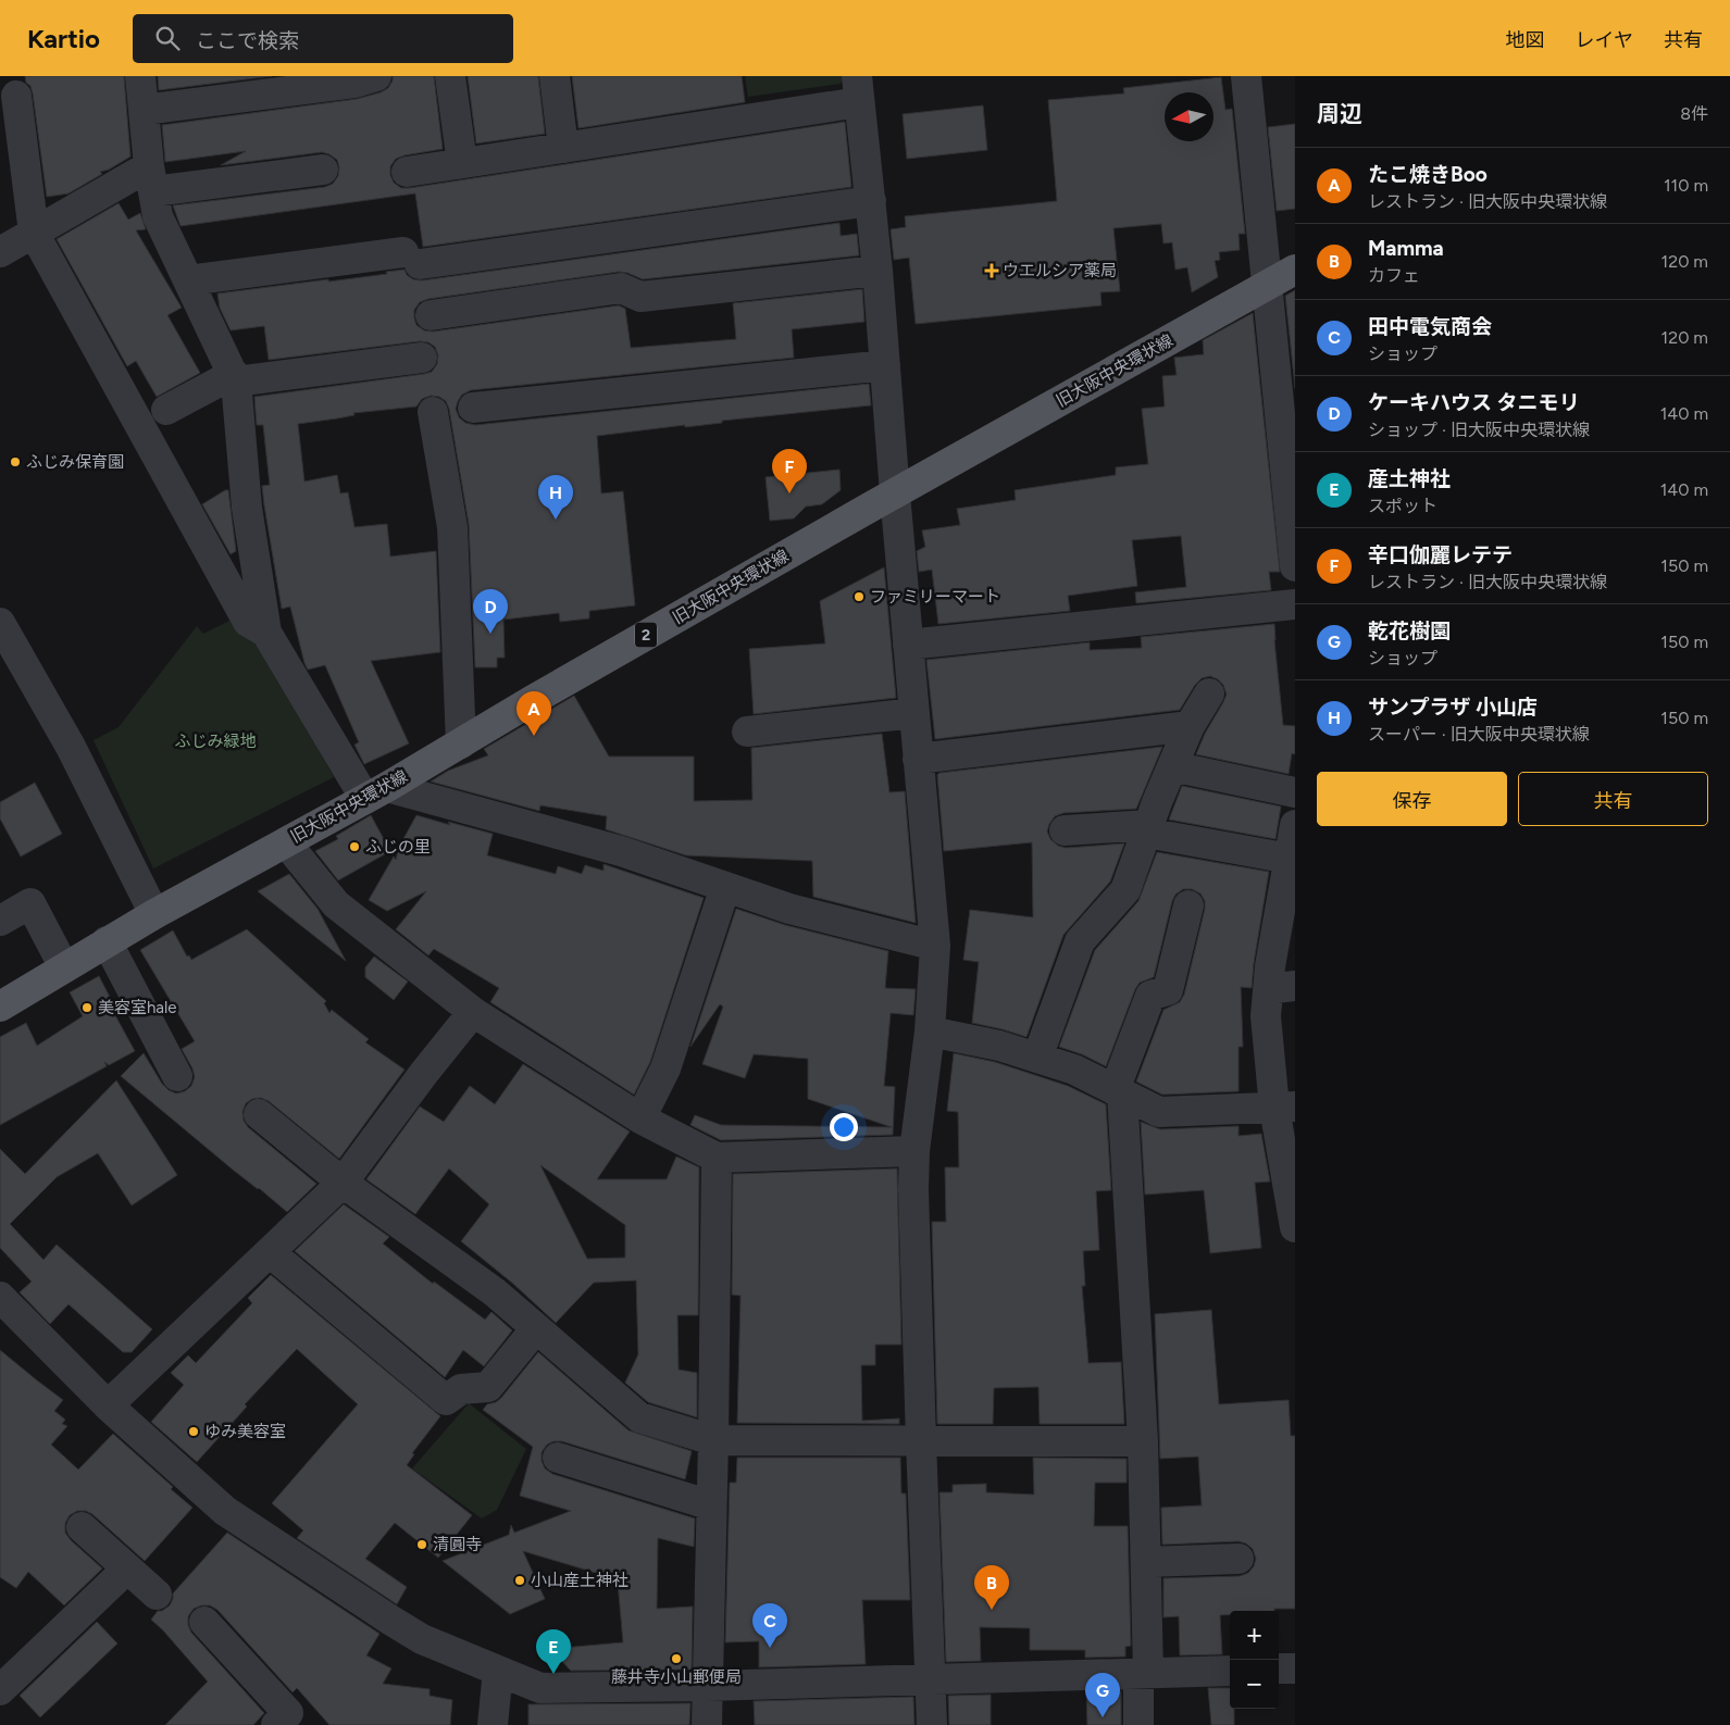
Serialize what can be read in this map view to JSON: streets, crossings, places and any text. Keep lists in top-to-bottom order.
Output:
{
  "streets": {
    "main road": ["旧大阪中央環状線", "2"]
  },
  "parks": ["ふじみ緑地"],
  "places": {
    "health": ["ウエルシア薬局"],
    "other": [
      "ふじみ保育園",
      "ファミリーマート",
      "ふじの里",
      "美容室hale",
      "ゆみ美容室",
      "清圓寺",
      "小山産土神社",
      "藤井寺小山郵便局"
    ]
  },
  "north": "left",
  "page": {
    "header": "Kartio",
    "search": "ここで検索",
    "nav": ["地図", "レイヤ", "共有"],
    "heading": ["周辺", "8件"],
    "list": [
      {
        "mark": "A",
        "name": "たこ焼きBoo",
        "note": "レストラン · 旧大阪中央環状線",
        "value": "110 m"
      },
      {
        "mark": "B",
        "name": "Mamma",
        "note": "カフェ",
        "value": "120 m"
      },
      {
        "mark": "C",
        "name": "田中電気商会",
        "note": "ショップ",
        "value": "120 m"
      },
      {
        "mark": "D",
        "name": "ケーキハウス タニモリ",
        "note": "ショップ · 旧大阪中央環状線",
        "value": "140 m"
      },
      {
        "mark": "E",
        "name": "産土神社",
        "note": "スポット",
        "value": "140 m"
      },
      {
        "mark": "F",
        "name": "辛口伽麗レテテ",
        "note": "レストラン · 旧大阪中央環状線",
        "value": "150 m"
      },
      {
        "mark": "G",
        "name": "乾花樹園",
        "note": "ショップ",
        "value": "150 m"
      },
      {
        "mark": "H",
        "name": "サンプラザ 小山店",
        "note": "スーパー · 旧大阪中央環状線",
        "value": "150 m"
      }
    ],
    "pins": [
      "F",
      "H",
      "D",
      "A",
      "B",
      "C",
      "E",
      "G"
    ],
    "buttons": ["保存", "共有"],
    "map_buttons": ["+", "−"]
  }
}
